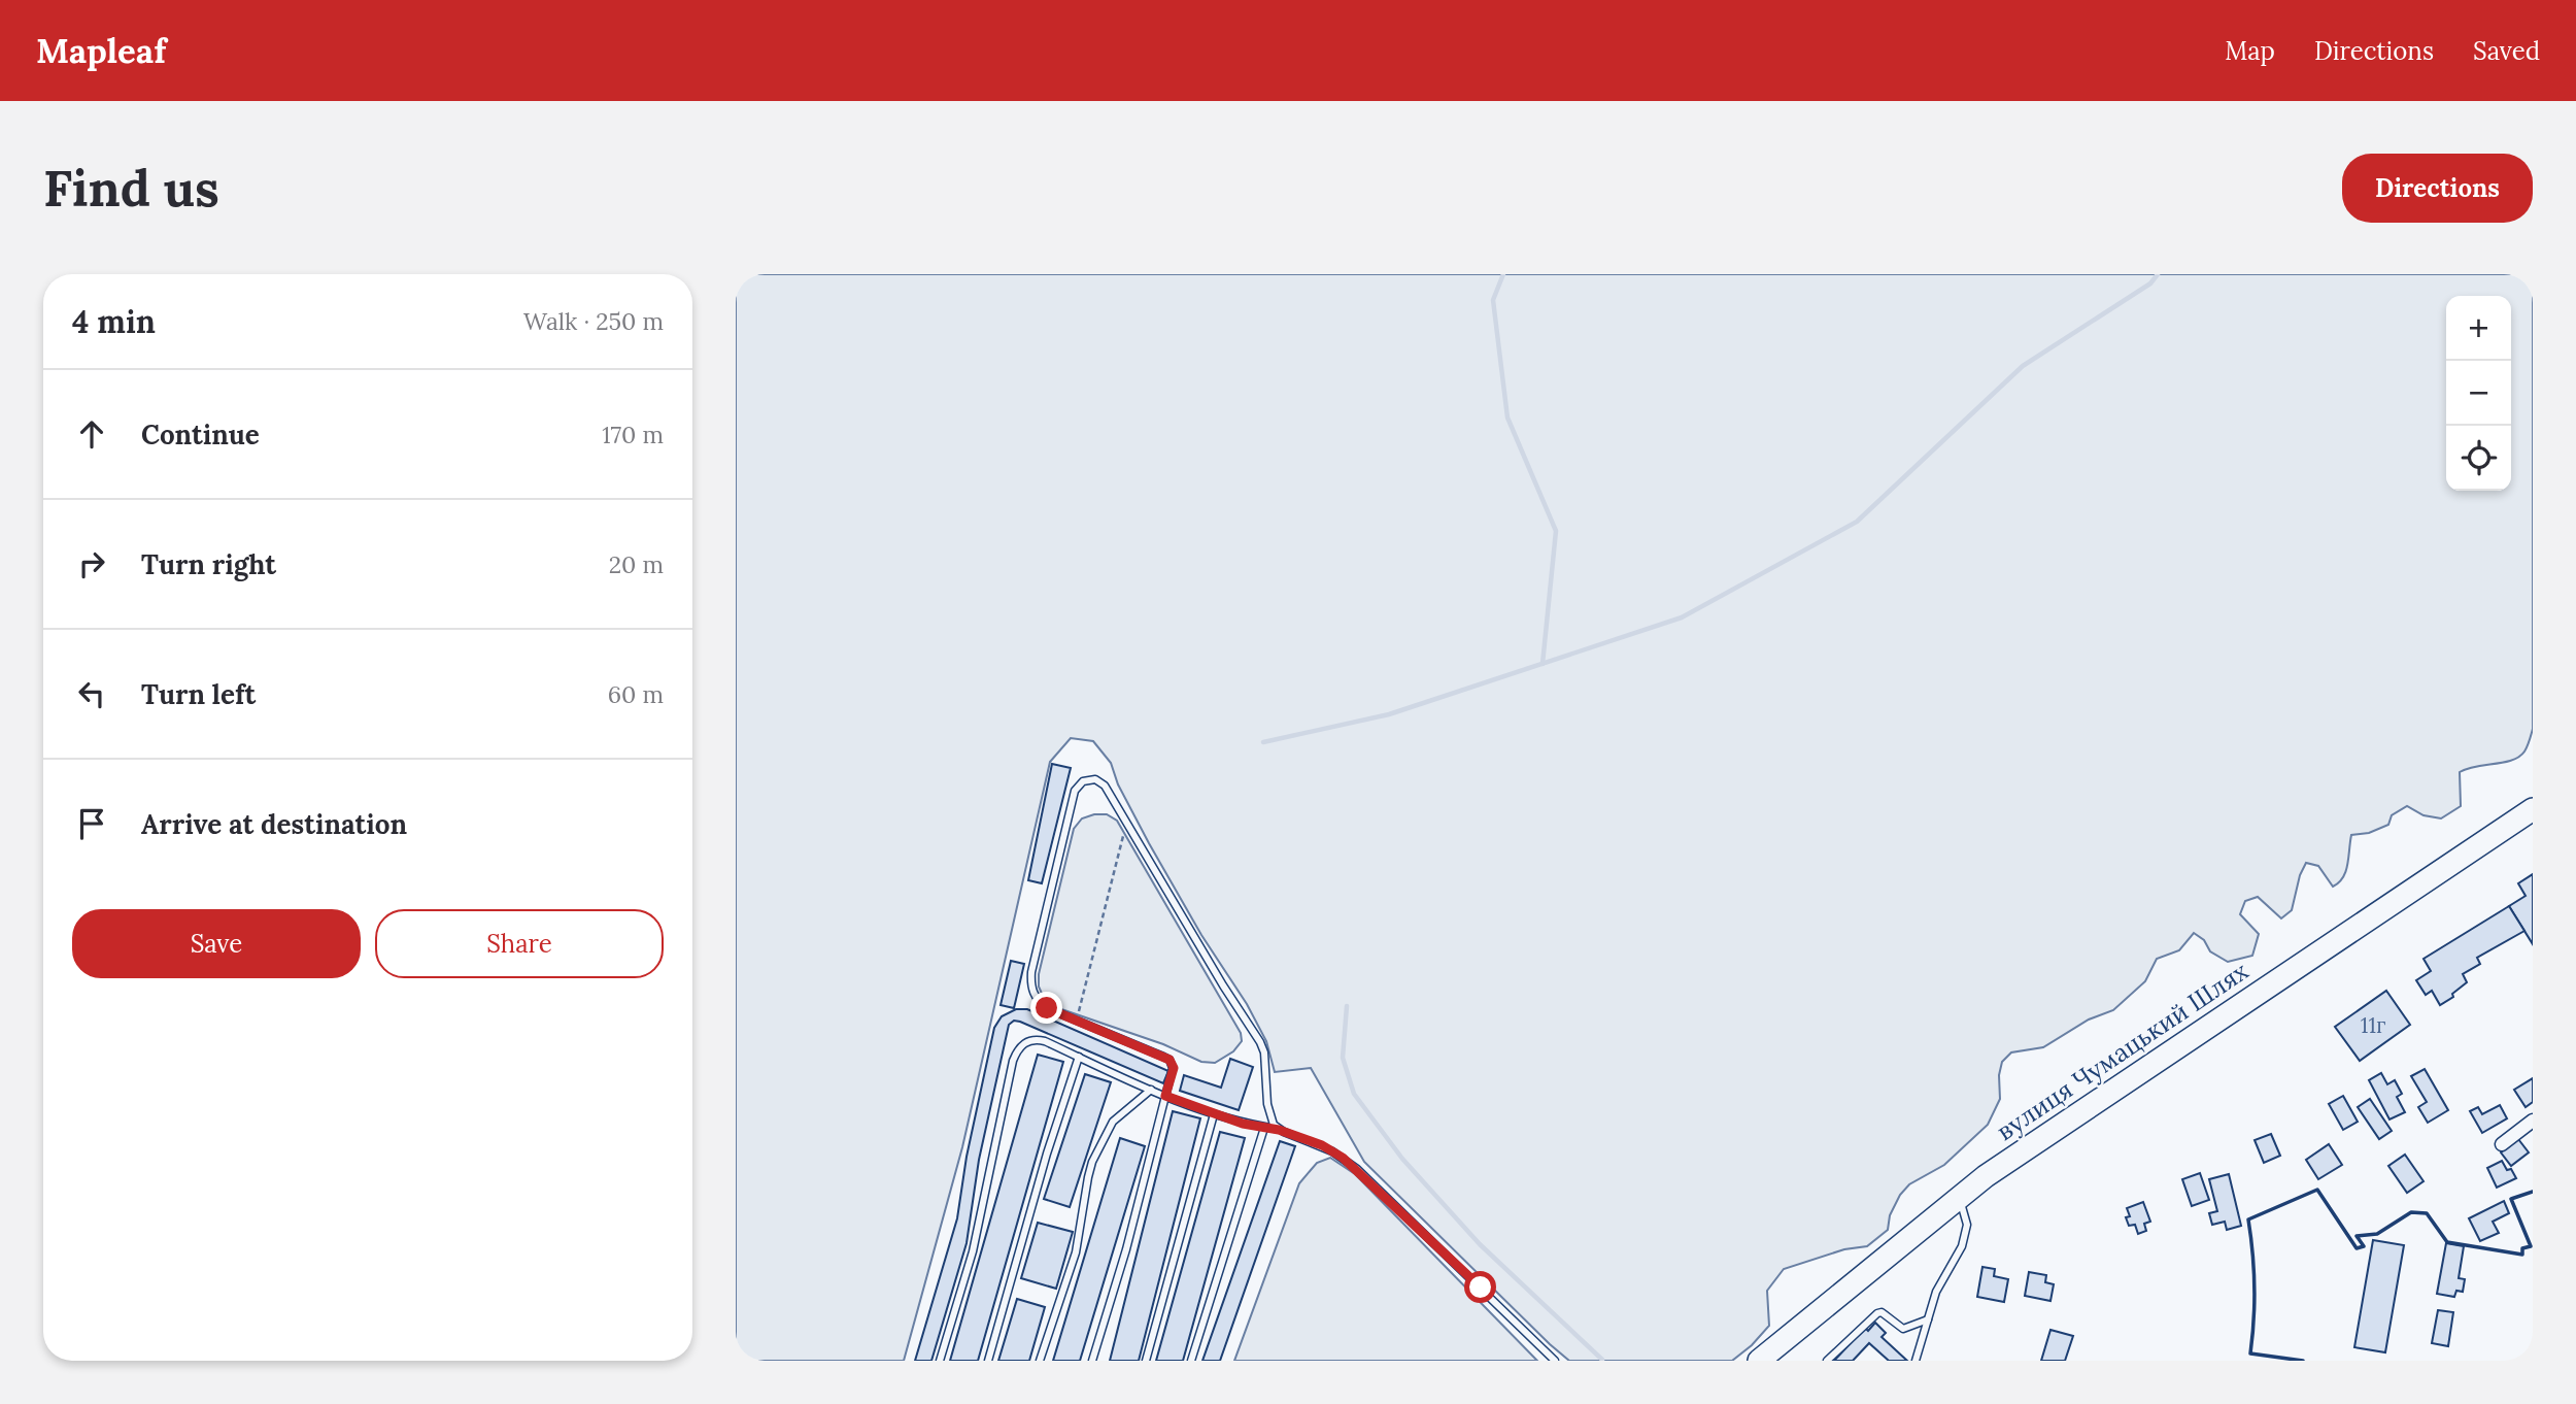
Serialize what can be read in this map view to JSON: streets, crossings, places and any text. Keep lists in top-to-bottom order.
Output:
{
  "streets": {
    "highway": ["вулиця Чумацький Шлях"]
  },
  "house_numbers": ["11г"],
  "page": {
    "header": "Mapleaf",
    "nav": ["Map", "Directions", "Saved"],
    "buttons": [
      "Directions",
      ["Save", "Share"]
    ],
    "title": "Find us",
    "heading": ["4 min", "Walk · 250 m"],
    "map_buttons": ["+", "−"],
    "list": [
      ["Continue", "170 m"],
      ["Turn right", "20 m"],
      ["Turn left", "60 m"],
      "Arrive at destination"
    ]
  }
}
